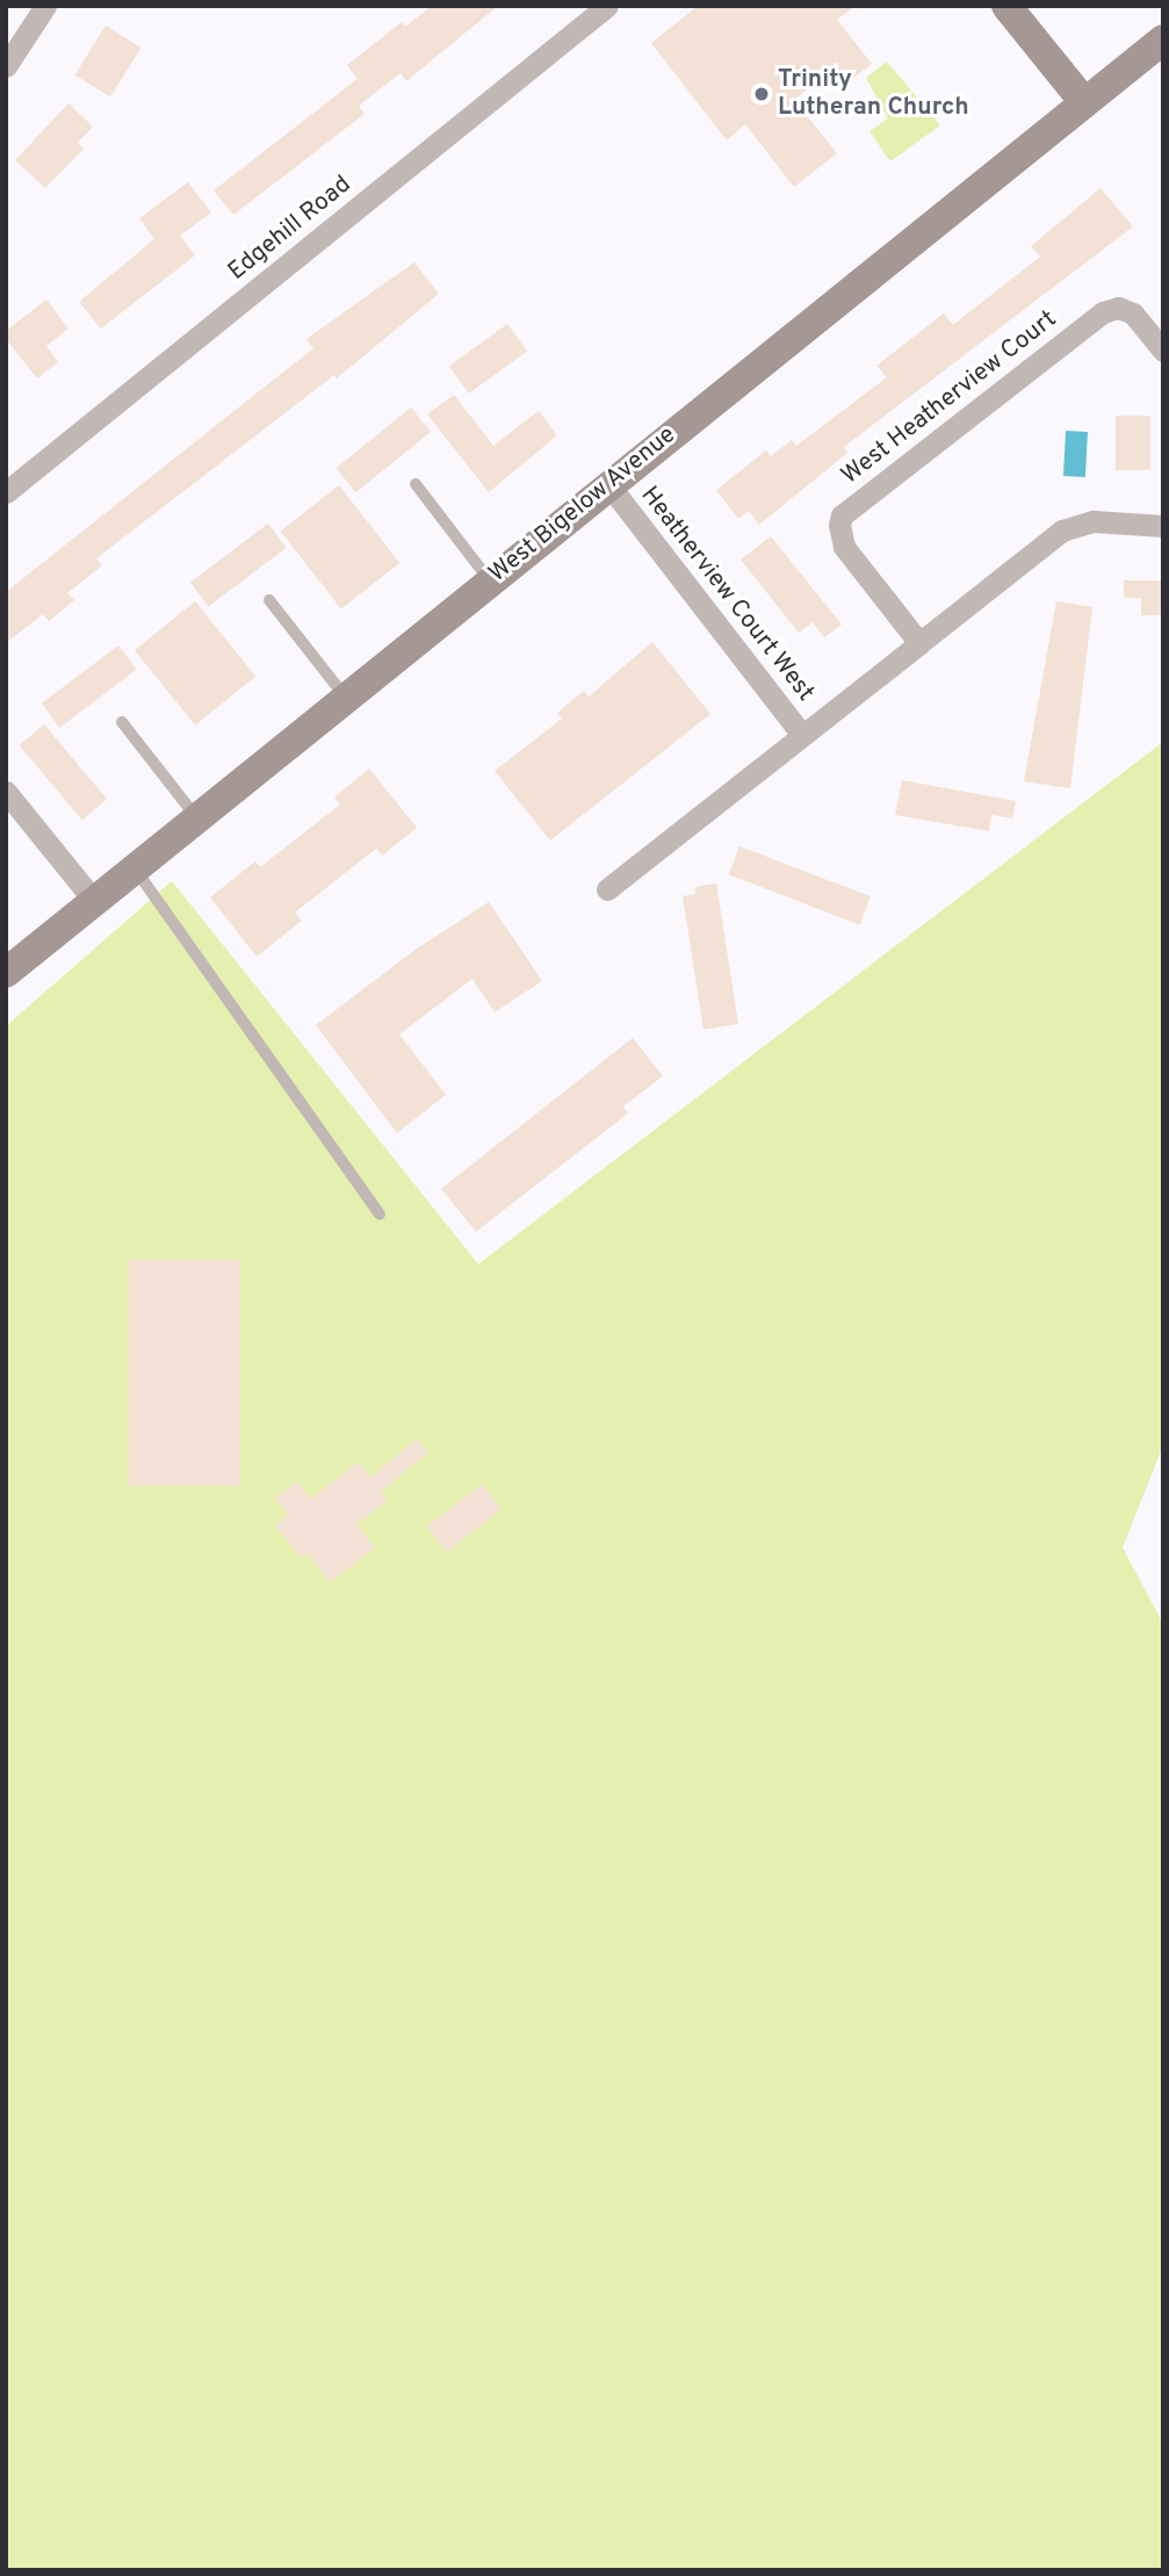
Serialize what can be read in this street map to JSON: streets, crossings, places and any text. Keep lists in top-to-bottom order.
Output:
{
  "streets": {
    "street": [
      "Edgehill Road",
      "West Heatherview Court",
      "West Bigelow Avenue",
      "Heatherview Court West"
    ]
  },
  "crossings": [
    ["West Heatherview Court", "Heatherview Court West"],
    ["West Bigelow Avenue", "Heatherview Court West"]
  ],
  "places": ["Trinity Lutheran Church"]
}
